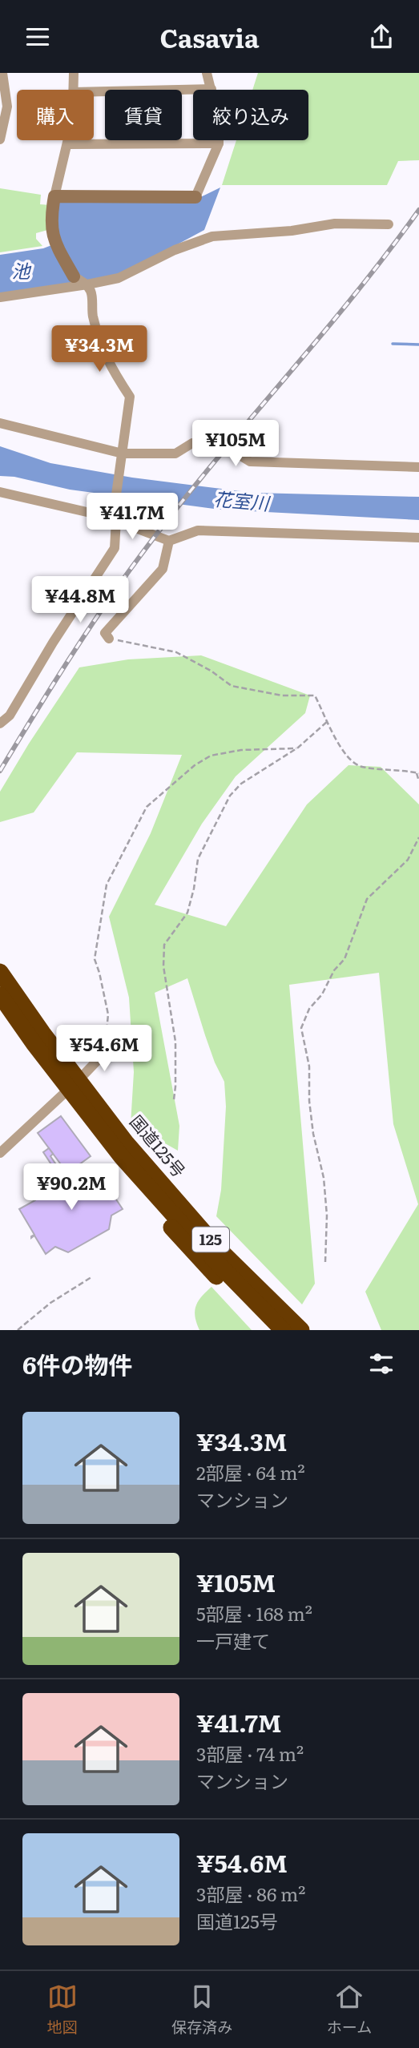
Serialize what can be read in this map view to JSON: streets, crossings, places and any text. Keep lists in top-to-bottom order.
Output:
{
  "streets": {
    "highway": ["国道125号", "125"]
  },
  "water": ["池", "花室川"],
  "page": {
    "header": "Casavia",
    "chip": ["購入", "賃貸", "絞り込み"],
    "price": [
      "¥34.3M",
      "¥105M",
      "¥41.7M",
      "¥44.8M",
      "¥54.6M",
      "¥90.2M"
    ],
    "heading": "6件の物件",
    "list": [
      {
        "name": "¥34.3M",
        "note": "2部屋 · 64 m² · マンション"
      },
      {
        "name": "¥105M",
        "note": "5部屋 · 168 m² · 一戸建て"
      },
      {
        "name": "¥41.7M",
        "note": "3部屋 · 74 m² · マンション"
      },
      {
        "name": "¥54.6M",
        "note": "3部屋 · 86 m² · 国道125号"
      }
    ],
    "tabs": ["地図", "保存済み", "ホーム"]
  }
}
